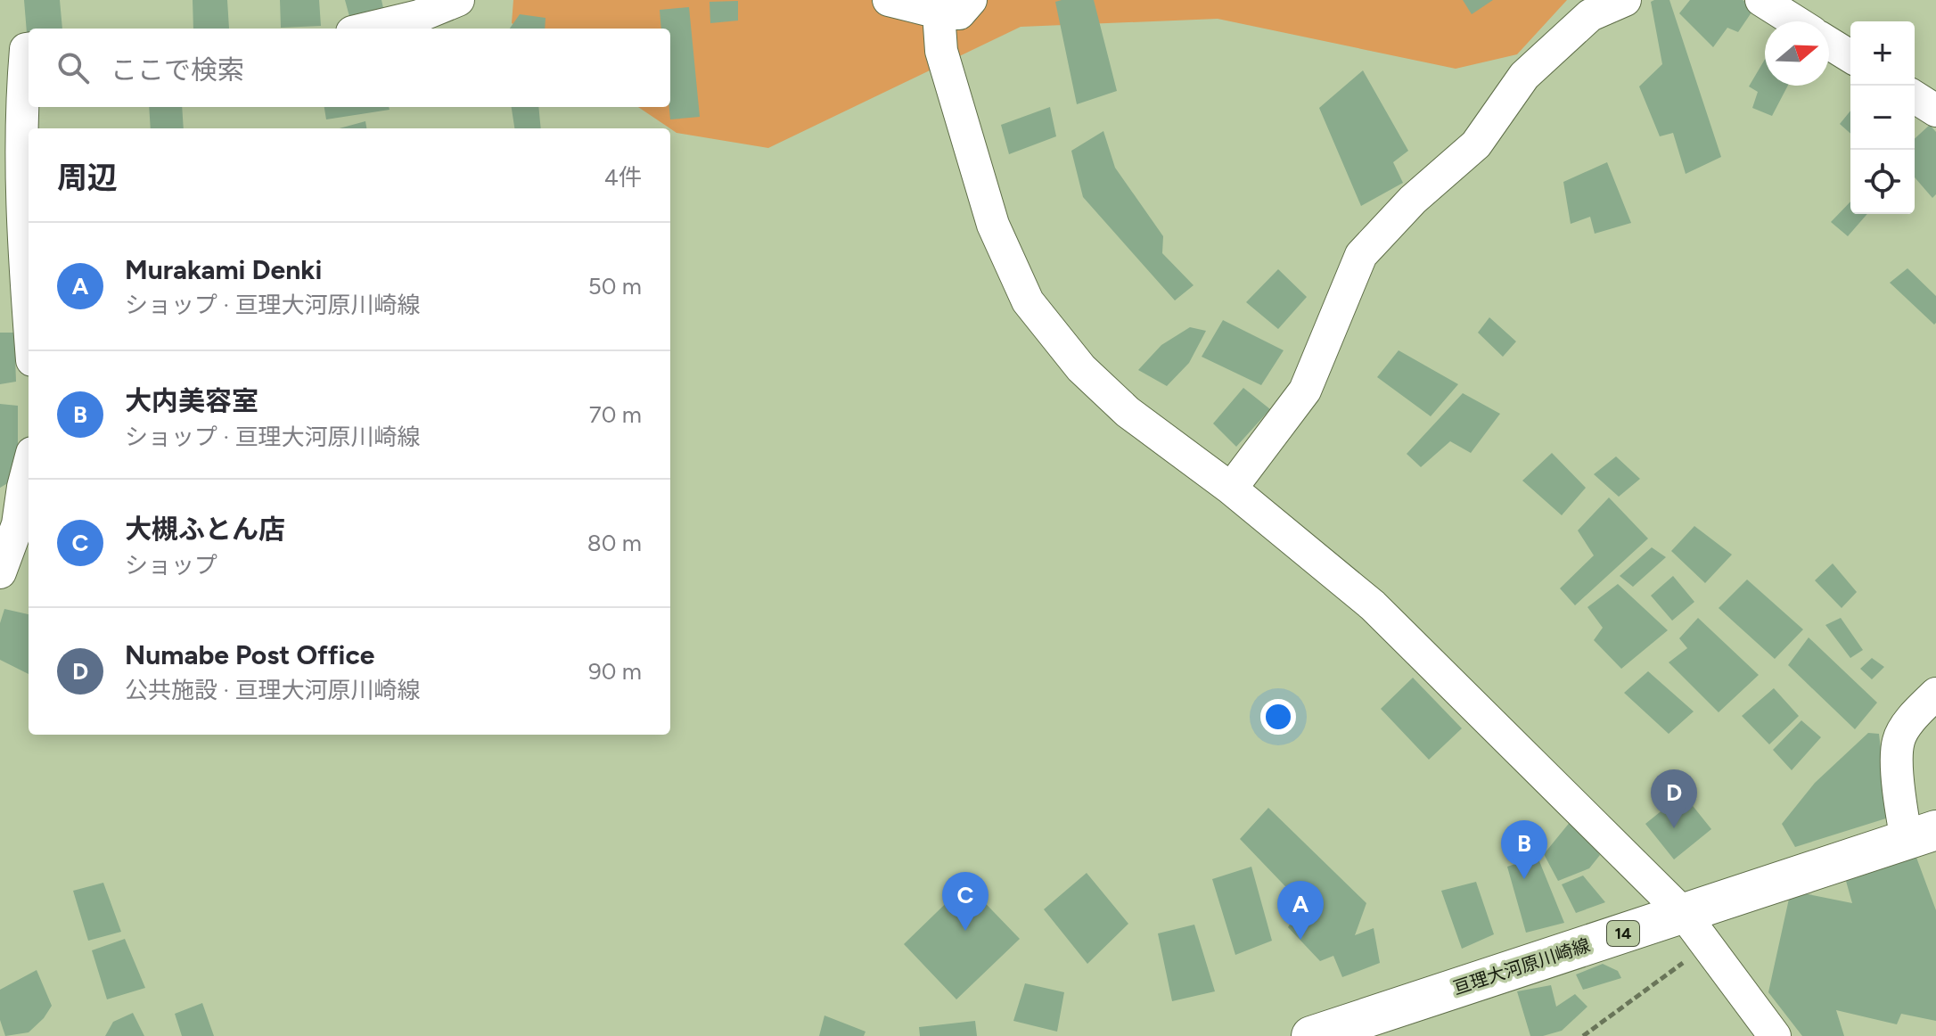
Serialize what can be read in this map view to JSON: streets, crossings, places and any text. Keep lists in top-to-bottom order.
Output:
{
  "streets": {
    "main road": ["14", "亘理大河原川崎線"]
  },
  "north": "right",
  "page": {
    "map_buttons": ["+", "−"],
    "search": "ここで検索",
    "heading": ["周辺", "4件"],
    "list": [
      {
        "mark": "A",
        "name": "Murakami Denki",
        "note": "ショップ · 亘理大河原川崎線",
        "value": "50 m"
      },
      {
        "mark": "B",
        "name": "大内美容室",
        "note": "ショップ · 亘理大河原川崎線",
        "value": "70 m"
      },
      {
        "mark": "C",
        "name": "大槻ふとん店",
        "note": "ショップ",
        "value": "80 m"
      },
      {
        "mark": "D",
        "name": "Numabe Post Office",
        "note": "公共施設 · 亘理大河原川崎線",
        "value": "90 m"
      }
    ],
    "pins": [
      "D",
      "B",
      "C",
      "A"
    ]
  }
}
